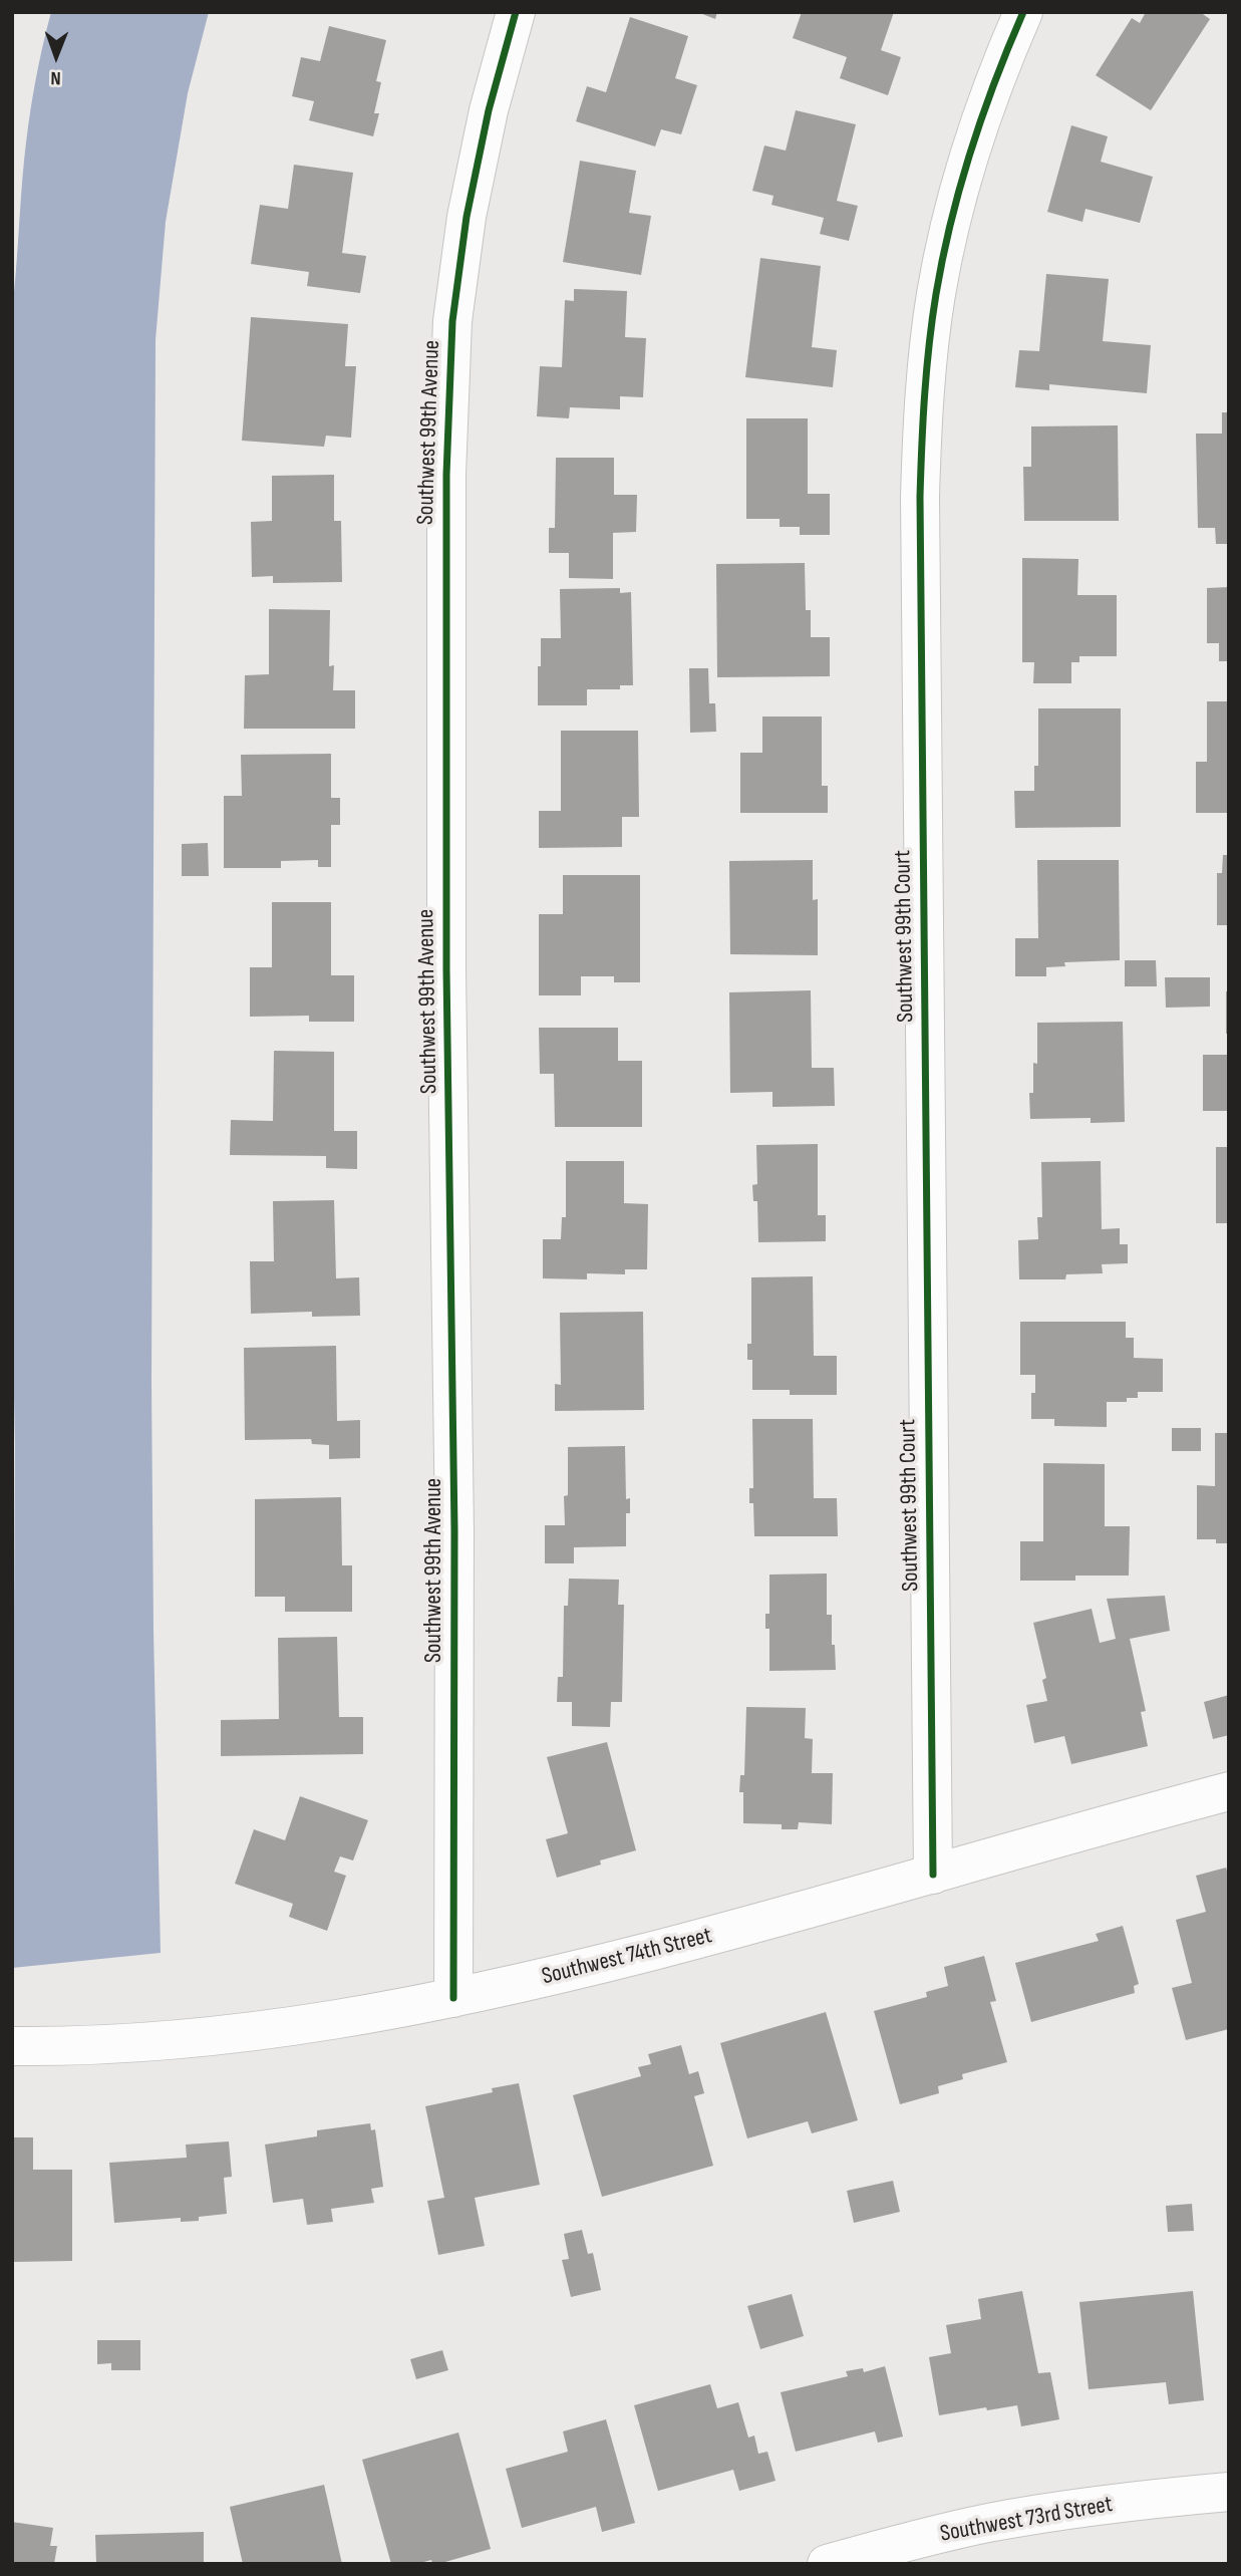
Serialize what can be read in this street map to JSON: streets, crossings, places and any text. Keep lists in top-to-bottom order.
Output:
{
  "streets": {
    "street": [
      "Southwest 99th Avenue",
      "Southwest 99th Court",
      "Southwest 74th Street",
      "Southwest 73rd Street"
    ]
  },
  "crossings": [
    ["Southwest 99th Avenue", "Southwest 74th Street"],
    ["Southwest 99th Court", "Southwest 74th Street"]
  ],
  "north": "bottom"
}
